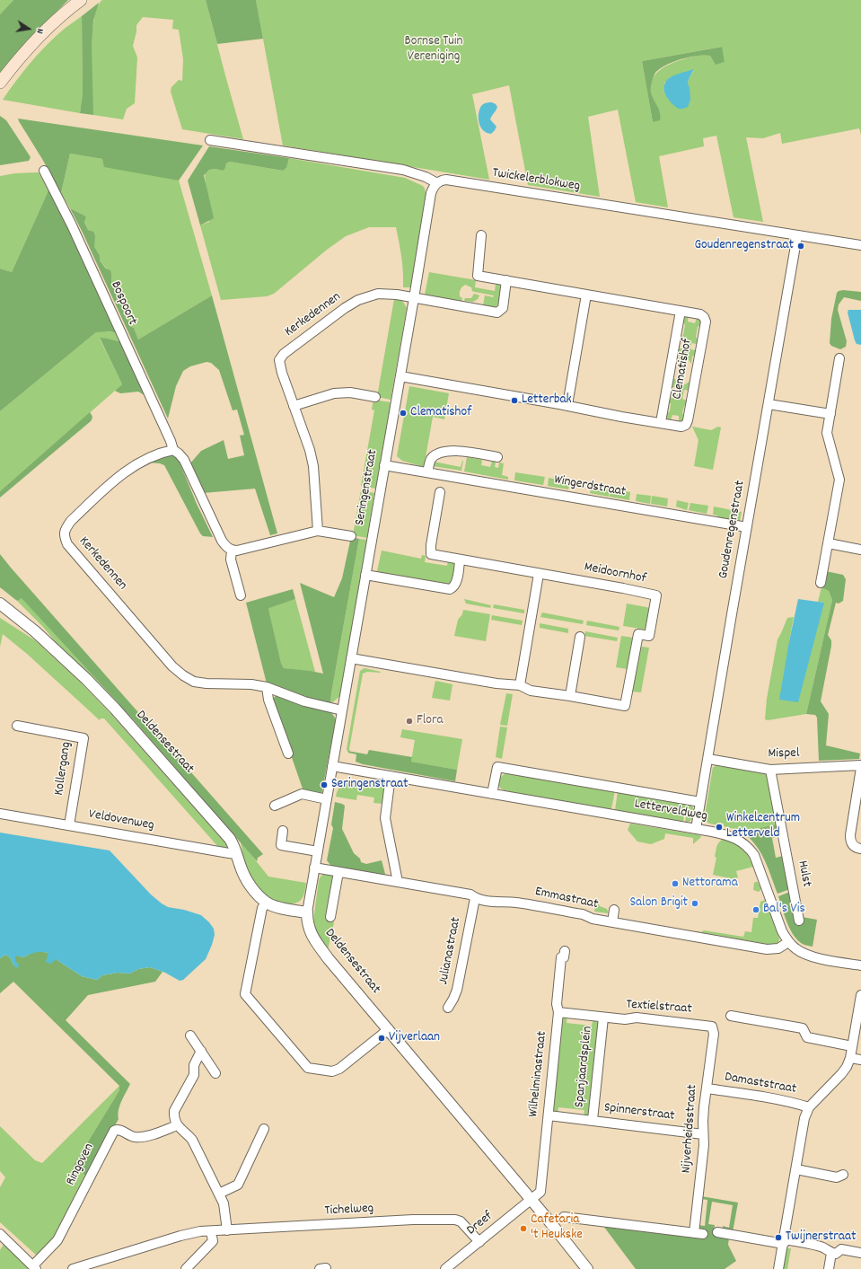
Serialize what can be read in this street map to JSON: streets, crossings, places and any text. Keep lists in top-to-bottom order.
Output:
{
  "streets": {
    "street": [
      "Twickelerblokweg",
      "Bospoort",
      "Kerkedennen",
      "Clematishof",
      "Wingerdstraat",
      "Seringenstraat",
      "Goudenregenstraat",
      "Meidoornhof",
      "Deldensestraat",
      "Mispel",
      "Kollergang",
      "Letterveldweg",
      "Veldovenweg",
      "Hulst",
      "Emmastraat",
      "Julianastraat",
      "Textielstraat",
      "Spanjaardsplein",
      "Wilhelminastraat",
      "Damaststraat",
      "Spinnerstraat",
      "Nijverheidsstraat",
      "Ringoven",
      "Tichelweg",
      "Dreef"
    ]
  },
  "crossings": [
    ["Twickelerblokweg", "Seringenstraat"],
    ["Twickelerblokweg", "Goudenregenstraat"],
    ["Bospoort", "Kerkedennen"],
    ["Kerkedennen", "Seringenstraat"],
    ["Clematishof", "Seringenstraat"],
    ["Wingerdstraat", "Seringenstraat"],
    ["Wingerdstraat", "Goudenregenstraat"],
    ["Seringenstraat", "Meidoornhof"],
    ["Seringenstraat", "Deldensestraat"],
    ["Seringenstraat", "Letterveldweg"],
    ["Seringenstraat", "Emmastraat"],
    ["Goudenregenstraat", "Mispel"],
    ["Goudenregenstraat", "Letterveldweg"],
    ["Deldensestraat", "Veldovenweg"],
    ["Deldensestraat", "Wilhelminastraat"],
    ["Deldensestraat", "Dreef"],
    ["Mispel", "Hulst"],
    ["Kollergang", "Veldovenweg"],
    ["Letterveldweg", "Emmastraat"],
    ["Emmastraat", "Julianastraat"],
    ["Textielstraat", "Spanjaardsplein"],
    ["Textielstraat", "Nijverheidsstraat"],
    ["Spanjaardsplein", "Wilhelminastraat"],
    ["Spanjaardsplein", "Spinnerstraat"],
    ["Wilhelminastraat", "Dreef"],
    ["Damaststraat", "Nijverheidsstraat"],
    ["Spinnerstraat", "Nijverheidsstraat"],
    ["Tichelweg", "Dreef"]
  ],
  "parks": ["Bornse Tuin Vereniging"],
  "places": [
    "Goudenregenstraat",
    "Letterbak",
    "Clematishof",
    "Flora",
    "Seringenstraat",
    "Winkelcentrum Letterveld",
    "Nettorama",
    "Salon Brigit",
    "Bal's Vis",
    "Vijverlaan",
    "Cafetaria 't Heukske",
    "Twijnerstraat"
  ],
  "north": "right"
}
